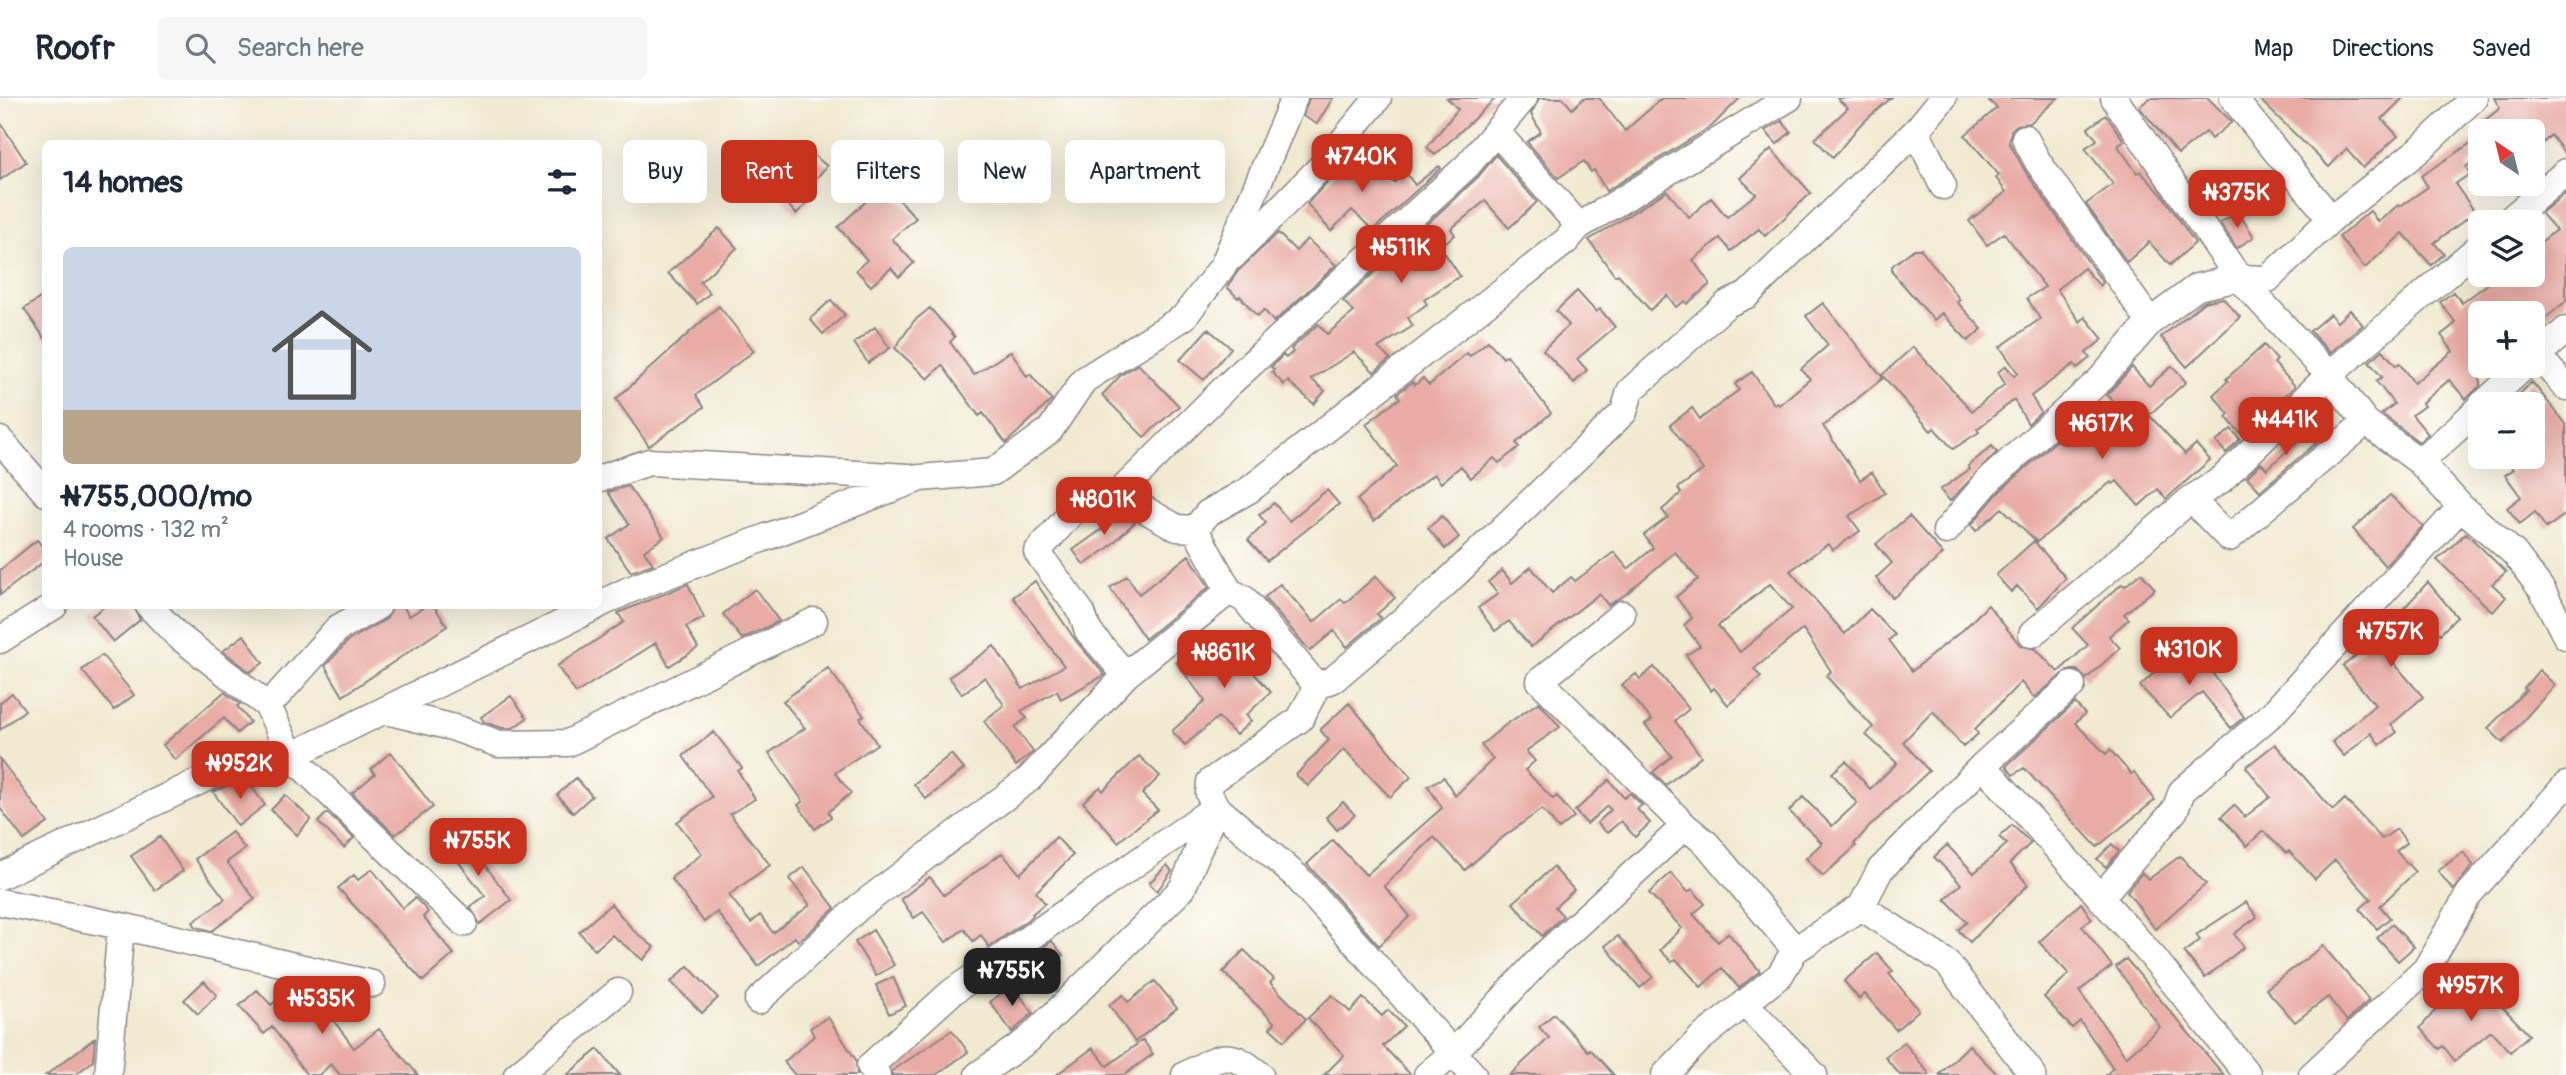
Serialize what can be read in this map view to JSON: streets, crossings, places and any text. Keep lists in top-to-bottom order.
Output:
{
  "north": "top left",
  "page": {
    "header": "Roofr",
    "search": "Search here",
    "nav": ["Map", "Directions", "Saved"],
    "map_buttons": ["+", "−"],
    "price": [
      "₦740K",
      "₦375K",
      "₦511K",
      "₦441K",
      "₦617K",
      "₦801K",
      "₦757K",
      "₦310K",
      "₦861K",
      "₦952K",
      "₦755K",
      "₦755K",
      "₦957K",
      "₦535K"
    ],
    "chip": [
      "Buy",
      "Rent",
      "Filters",
      "New",
      "Apartment"
    ],
    "heading": "14 homes",
    "list": [
      {
        "name": "₦755,000/mo",
        "note": "4 rooms · 132 m² · House"
      }
    ]
  }
}
